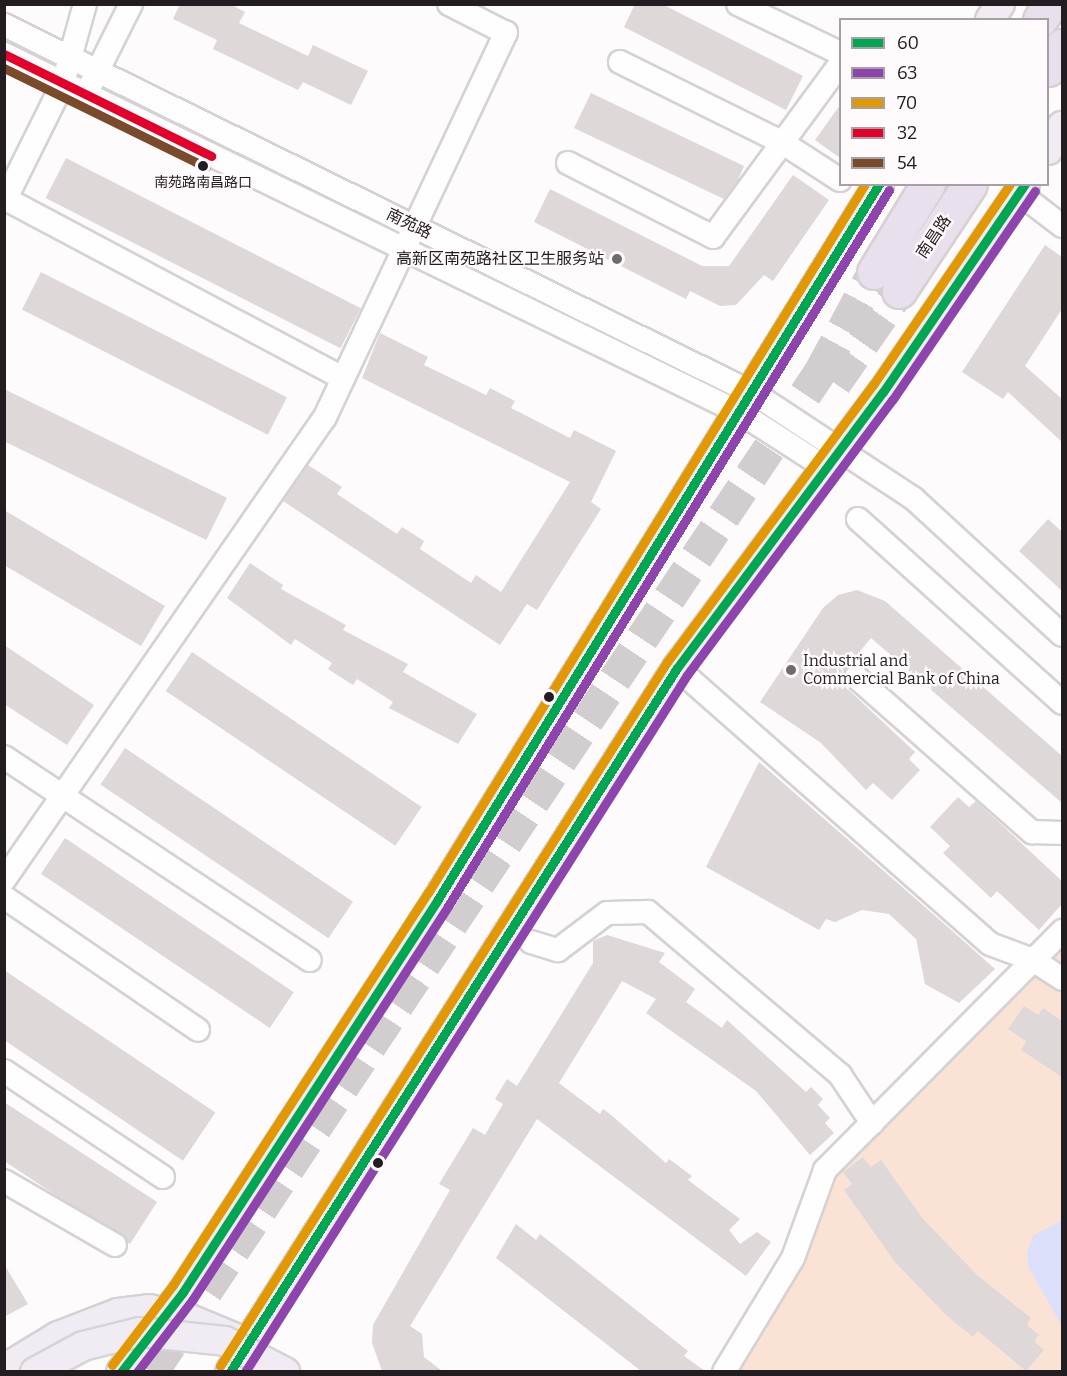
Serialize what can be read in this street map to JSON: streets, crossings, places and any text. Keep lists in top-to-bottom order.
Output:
{
  "streets": {
    "highway": ["南昌路"],
    "street": ["南苑路"]
  },
  "places": ["南苑路南昌路口", "高新区南苑路社区卫生服务站", "Industrial and Commercial Bank of China"],
  "lines": [
    "transit line 32",
    "transit line 54",
    "transit line 60",
    "transit line 70",
    "transit line 63"
  ],
  "legend": [
    "60",
    "63",
    "70",
    "32",
    "54"
  ]
}
